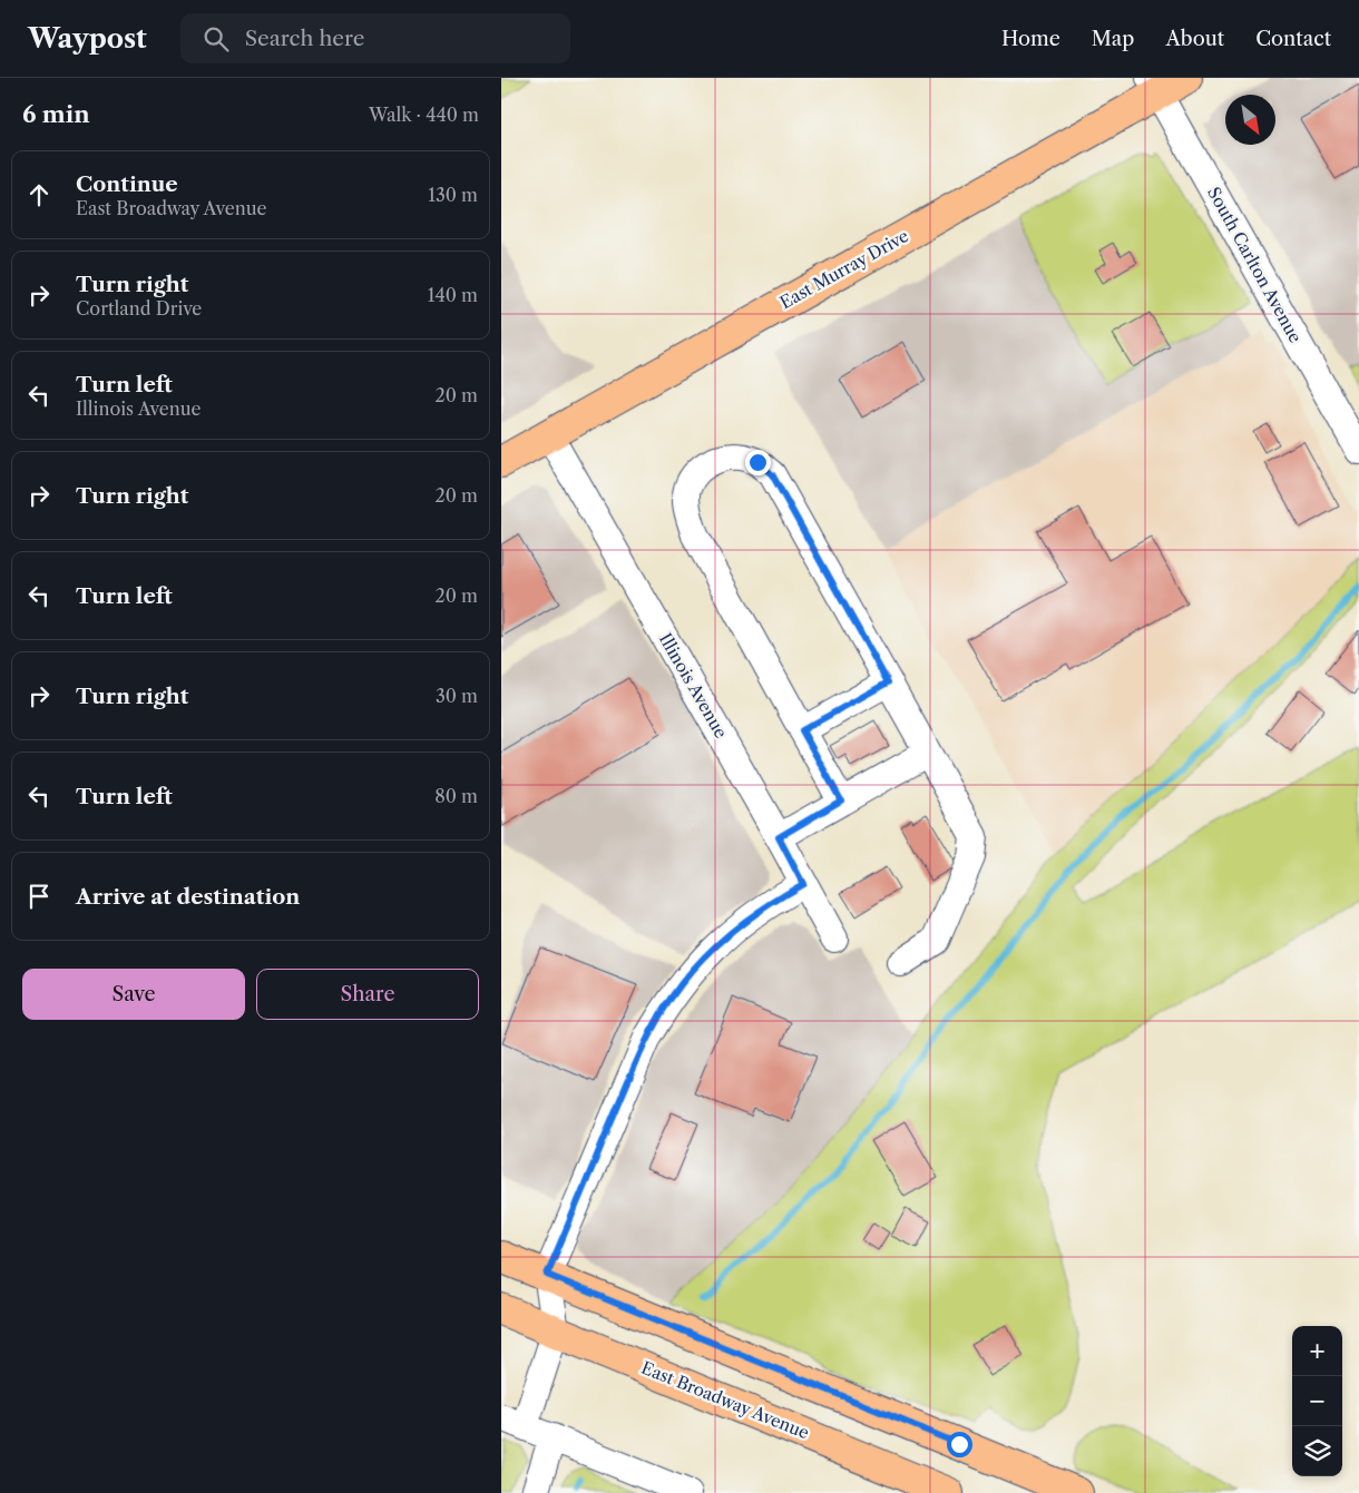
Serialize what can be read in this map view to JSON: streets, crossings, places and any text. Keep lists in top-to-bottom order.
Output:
{
  "streets": {
    "main road": ["East Murray Drive", "East Broadway Avenue"],
    "street": ["South Carlton Avenue", "Illinois Avenue"]
  },
  "crossings": [
    ["South Carlton Avenue", "East Murray Drive"],
    ["East Murray Drive", "Illinois Avenue"]
  ],
  "north": "bottom right",
  "page": {
    "header": "Waypost",
    "search": "Search here",
    "nav": [
      "Home",
      "Map",
      "About",
      "Contact"
    ],
    "heading": ["6 min", "Walk · 440 m"],
    "list": [
      ["Continue", "East Broadway Avenue", "130 m"],
      ["Turn right", "Cortland Drive", "140 m"],
      ["Turn left", "Illinois Avenue", "20 m"],
      ["Turn right", "20 m"],
      ["Turn left", "20 m"],
      ["Turn right", "30 m"],
      ["Turn left", "80 m"],
      "Arrive at destination"
    ],
    "buttons": ["Save", "Share"],
    "map_buttons": ["+", "−"]
  }
}
